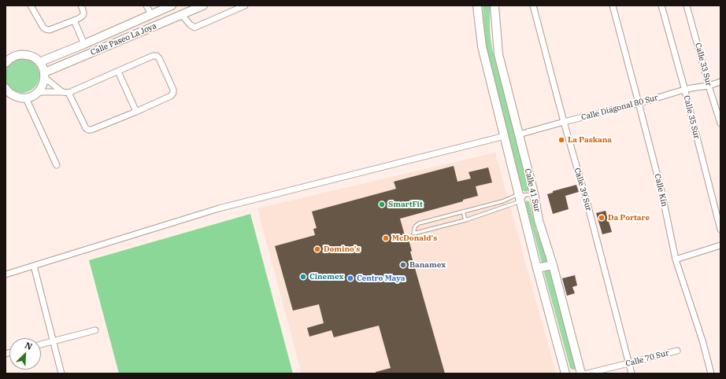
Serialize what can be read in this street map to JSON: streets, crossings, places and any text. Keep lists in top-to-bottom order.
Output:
{
  "streets": {
    "main road": ["Calle Paseo La Joya", "Calle 41 Sur"],
    "street": [
      "Calle 33 Sur",
      "Calle Diagonal 80 Sur",
      "Calle 35 Sur",
      "Calle 39 Sur",
      "Calle Kin",
      "Calle 70 Sur"
    ]
  },
  "crossings": [
    ["Calle 33 Sur", "Calle Diagonal 80 Sur"],
    ["Calle Diagonal 80 Sur", "Calle 35 Sur"],
    ["Calle Diagonal 80 Sur", "Calle 39 Sur"],
    ["Calle Diagonal 80 Sur", "Calle 41 Sur"],
    ["Calle Diagonal 80 Sur", "Calle Kin"],
    ["Calle 39 Sur", "Calle 70 Sur"],
    ["Calle 41 Sur", "Calle 70 Sur"]
  ],
  "places": [
    "La Paskana",
    "SmartFit",
    "Da Portare",
    "McDonald's",
    "Domino's",
    "Banamex",
    "Cinemex",
    "Centro Maya"
  ],
  "north": "top right"
}
